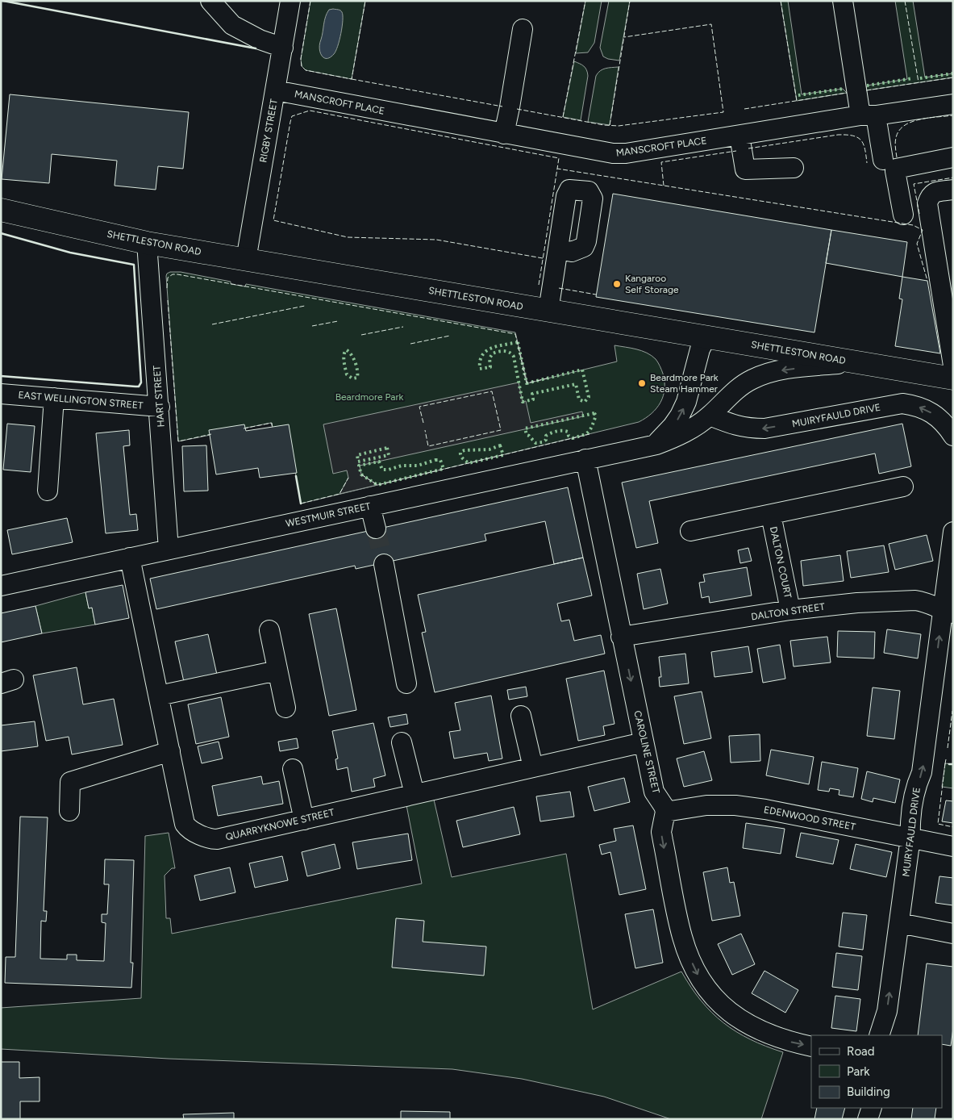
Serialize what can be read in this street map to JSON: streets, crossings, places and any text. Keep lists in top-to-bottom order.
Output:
{
  "streets": {
    "main road": ["SHETTLESTON ROAD"],
    "street": [
      "MANSCROFT PLACE",
      "RIGBY STREET",
      "HART STREET",
      "EAST WELLINGTON STREET",
      "MUIRYFAULD DRIVE",
      "WESTMUIR STREET",
      "DALTON COURT",
      "DALTON STREET",
      "CAROLINE STREET",
      "EDENWOOD STREET",
      "QUARRYKNOWE STREET"
    ]
  },
  "crossings": [
    ["MANSCROFT PLACE", "RIGBY STREET"],
    ["RIGBY STREET", "SHETTLESTON ROAD"],
    ["SHETTLESTON ROAD", "HART STREET"],
    ["SHETTLESTON ROAD", "WESTMUIR STREET"],
    ["HART STREET", "EAST WELLINGTON STREET"],
    ["HART STREET", "WESTMUIR STREET"],
    ["MUIRYFAULD DRIVE", "WESTMUIR STREET"],
    ["MUIRYFAULD DRIVE", "DALTON STREET"],
    ["MUIRYFAULD DRIVE", "EDENWOOD STREET"],
    ["WESTMUIR STREET", "CAROLINE STREET"],
    ["WESTMUIR STREET", "QUARRYKNOWE STREET"],
    ["DALTON COURT", "DALTON STREET"],
    ["DALTON STREET", "CAROLINE STREET"],
    ["CAROLINE STREET", "EDENWOOD STREET"],
    ["CAROLINE STREET", "QUARRYKNOWE STREET"]
  ],
  "parks": ["Beardmore Park"],
  "places": ["Kangaroo Self Storage", "Beardmore Park Steam Hammer"],
  "legend": ["Road", "Park", "Building"]
}
